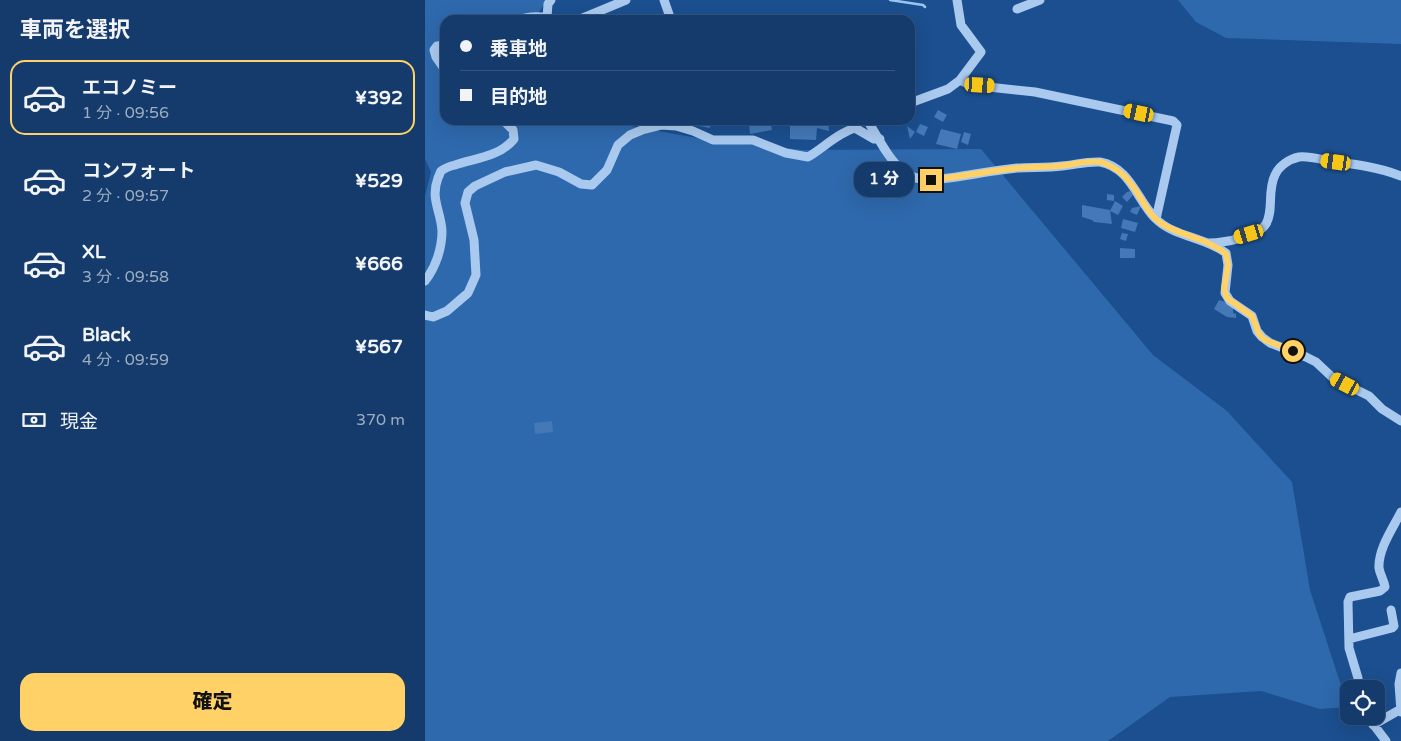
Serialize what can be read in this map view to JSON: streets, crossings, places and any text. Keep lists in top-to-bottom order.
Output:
{
  "page": {
    "heading": "車両を選択",
    "banner": ["乗車地", "目的地"],
    "list": [
      {
        "name": "エコノミー",
        "note": "1 分 · 09:56",
        "value": "¥392"
      },
      {
        "name": "コンフォート",
        "note": "2 分 · 09:57",
        "value": "¥529"
      },
      {
        "name": "XL",
        "note": "3 分 · 09:58",
        "value": "¥666"
      },
      {
        "name": "Black",
        "note": "4 分 · 09:59",
        "value": "¥567"
      }
    ],
    "bubble": "1 分",
    "pay": ["現金", "370 m"],
    "buttons": "確定"
  }
}
